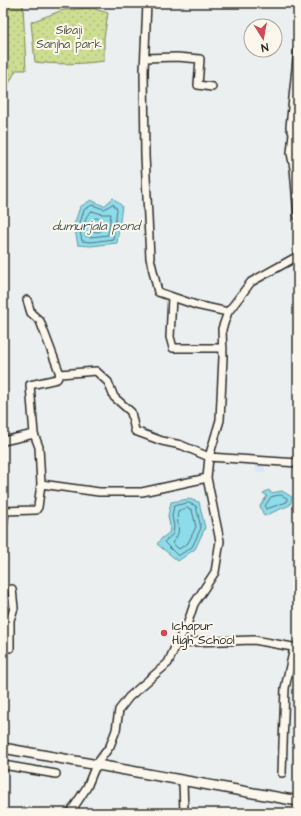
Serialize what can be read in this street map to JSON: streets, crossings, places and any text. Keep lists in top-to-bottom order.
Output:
{
  "water": ["dumurjala pond"],
  "parks": ["Sibaji Sanjha park"],
  "places": ["Ichapur High School"],
  "north": "bottom"
}
